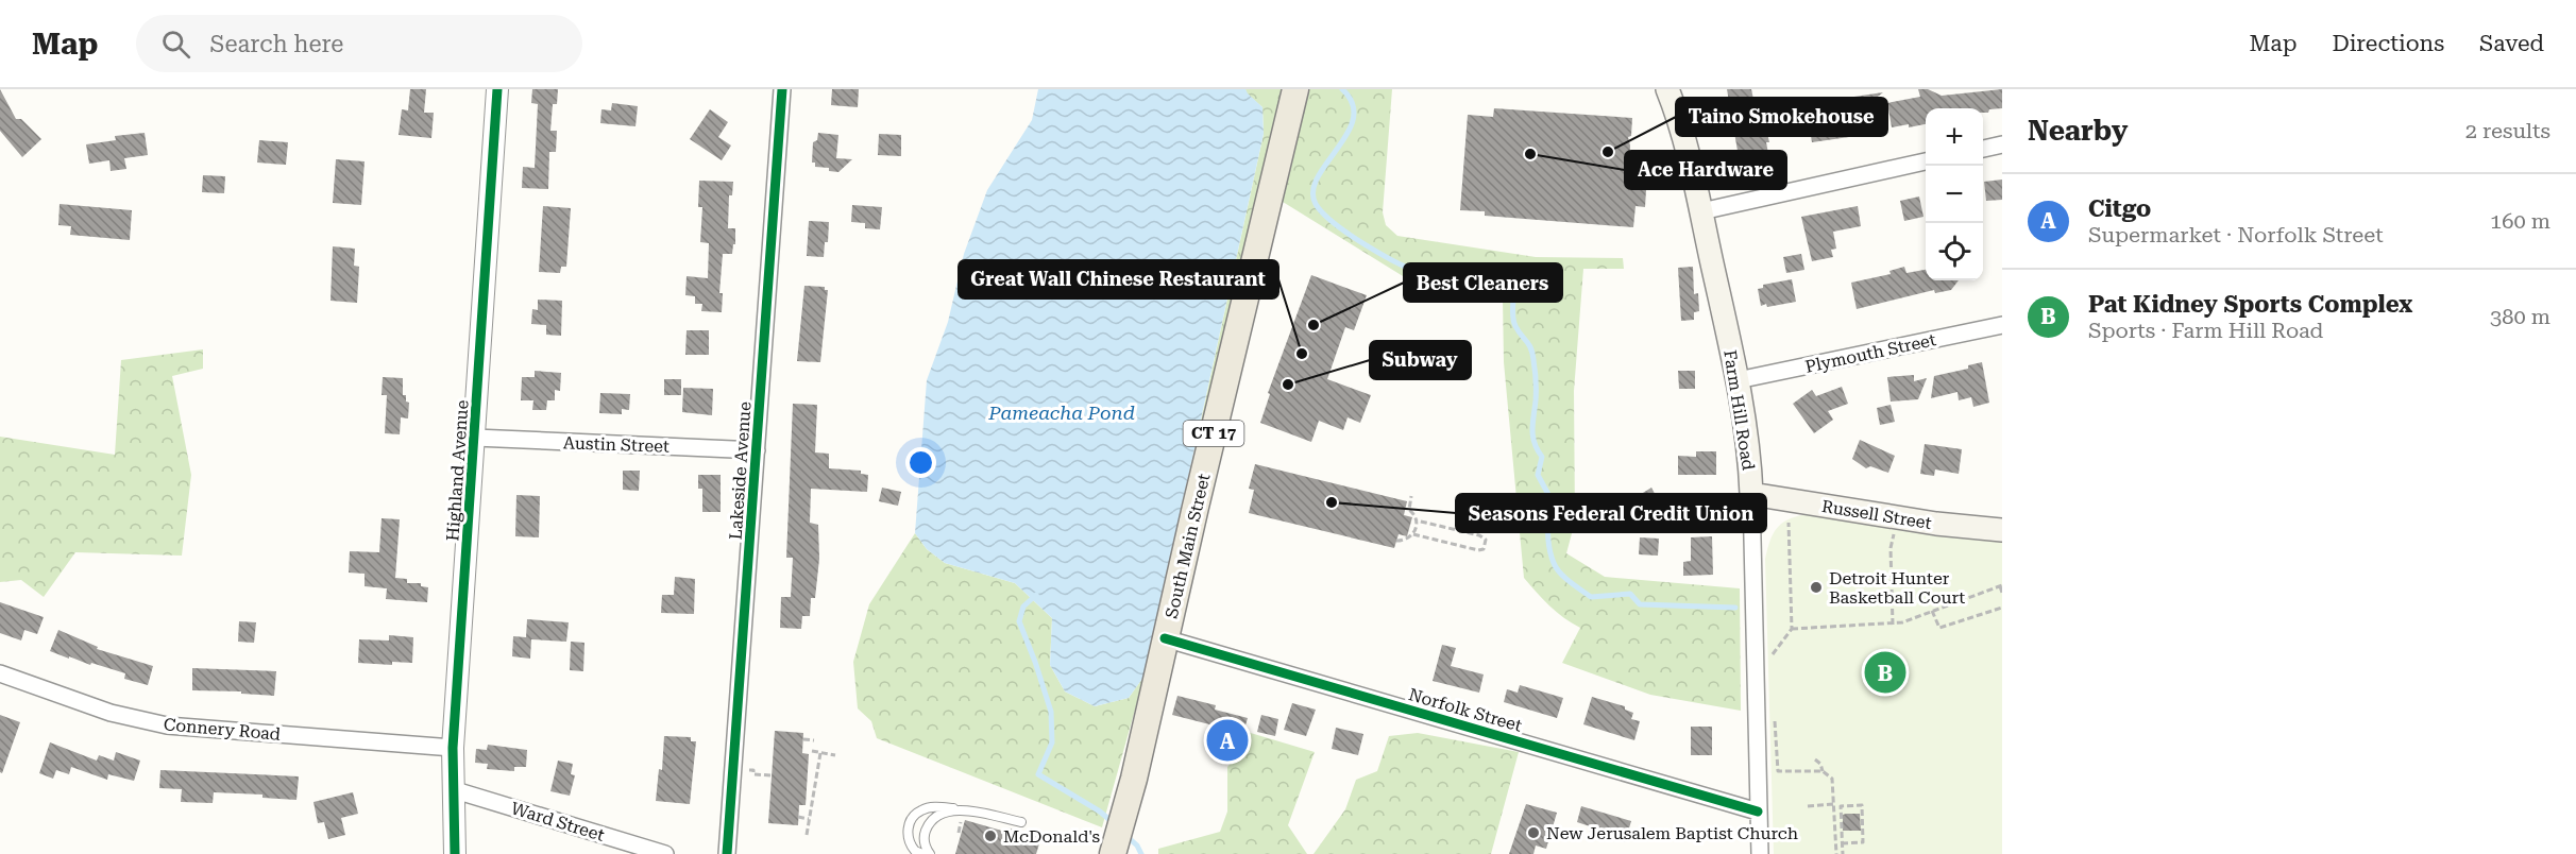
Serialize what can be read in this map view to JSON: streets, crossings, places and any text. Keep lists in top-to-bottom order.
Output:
{
  "streets": {
    "main road": [
      "Farm Hill Road",
      "CT 17",
      "Russell Street",
      "South Main Street"
    ],
    "street": [
      "Plymouth Street",
      "Austin Street",
      "Highland Avenue",
      "Lakeside Avenue",
      "Norfolk Street",
      "Connery Road",
      "Ward Street"
    ]
  },
  "crossings": [
    ["Plymouth Street", "Farm Hill Road"],
    ["Farm Hill Road", "Russell Street"],
    ["Farm Hill Road", "Norfolk Street"],
    ["Austin Street", "Highland Avenue"],
    ["Austin Street", "Lakeside Avenue"],
    ["Highland Avenue", "Connery Road"],
    ["Highland Avenue", "Ward Street"],
    ["South Main Street", "Norfolk Street"]
  ],
  "water": ["Pameacha Pond"],
  "places": [
    "Taino Smokehouse",
    "Ace Hardware",
    "Best Cleaners",
    "Great Wall Chinese Restaurant",
    "Subway",
    "Seasons Federal Credit Union",
    "Detroit Hunter Basketball Court",
    "New Jerusalem Baptist Church",
    "McDonald's"
  ],
  "page": {
    "header": "Map",
    "search": "Search here",
    "nav": ["Map", "Directions", "Saved"],
    "heading": ["Nearby", "2 results"],
    "map_buttons": ["+", "−"],
    "list": [
      {
        "mark": "A",
        "name": "Citgo",
        "note": "Supermarket · Norfolk Street",
        "value": "160 m"
      },
      {
        "mark": "B",
        "name": "Pat Kidney Sports Complex",
        "note": "Sports · Farm Hill Road",
        "value": "380 m"
      }
    ],
    "pins": ["B", "A"]
  }
}
